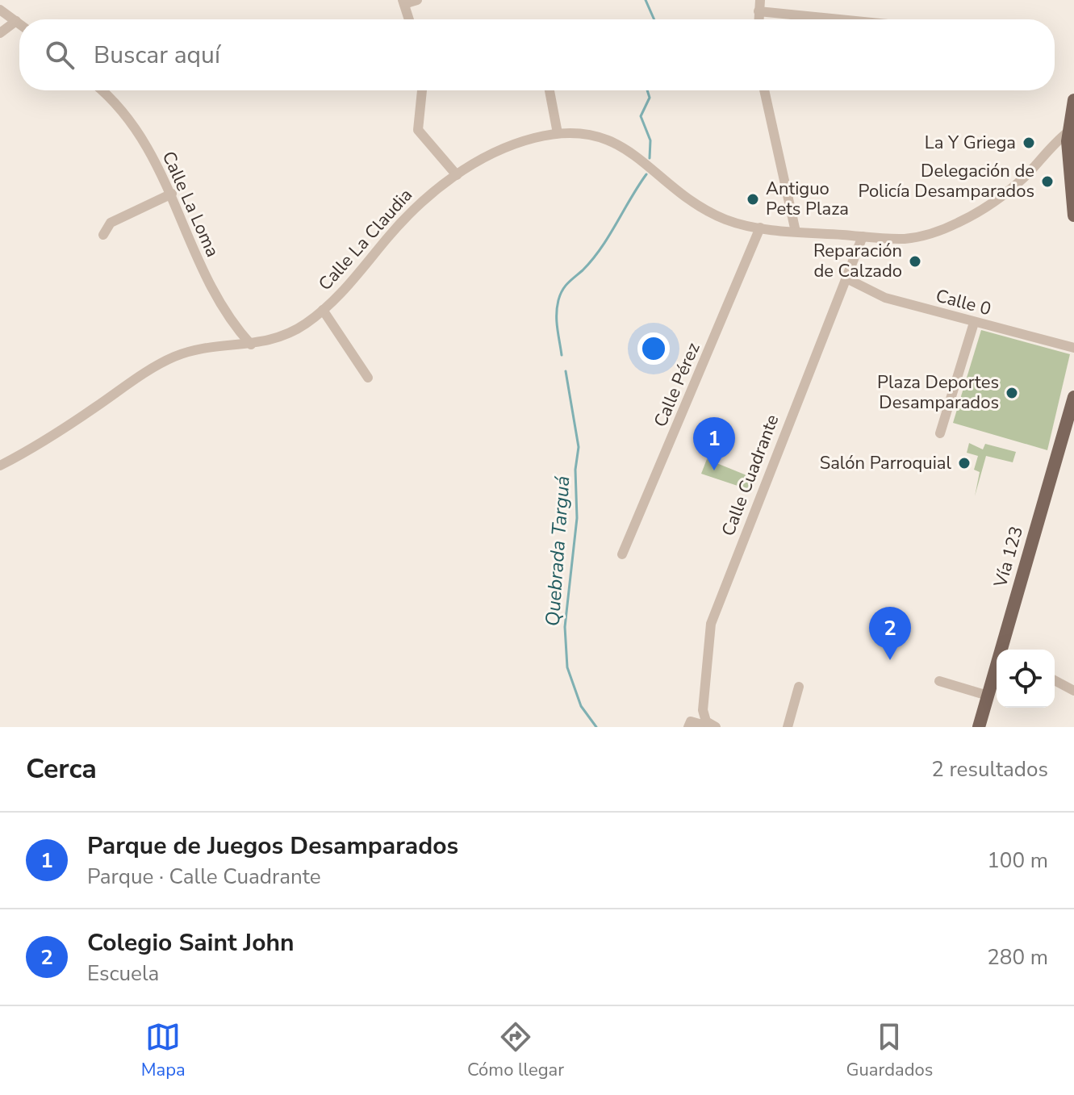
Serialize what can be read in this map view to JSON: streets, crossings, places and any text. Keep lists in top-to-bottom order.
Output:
{
  "streets": {
    "main road": ["Vía 123"],
    "street": [
      "Calle La Loma",
      "Calle La Claudia",
      "Calle 0",
      "Calle Pérez",
      "Calle Cuadrante"
    ]
  },
  "crossings": [
    ["Calle La Loma", "Calle La Claudia"],
    ["Calle La Claudia", "Calle Pérez"],
    ["Calle La Claudia", "Calle Cuadrante"],
    ["Calle 0", "Calle Cuadrante"]
  ],
  "water": ["Quebrada Targuá"],
  "places": [
    "La Y Griega",
    "Delegación de Policía Desamparados",
    "Antiguo Pets Plaza",
    "Reparación de Calzado",
    "Plaza Deportes Desamparados",
    "Salón Parroquial"
  ],
  "page": {
    "search": "Buscar aquí",
    "pins": ["1", "2"],
    "heading": ["Cerca", "2 resultados"],
    "list": [
      {
        "mark": "1",
        "name": "Parque de Juegos Desamparados",
        "note": "Parque · Calle Cuadrante",
        "value": "100 m"
      },
      {
        "mark": "2",
        "name": "Colegio Saint John",
        "note": "Escuela",
        "value": "280 m"
      }
    ],
    "nav": ["Mapa", "Cómo llegar", "Guardados"]
  }
}
